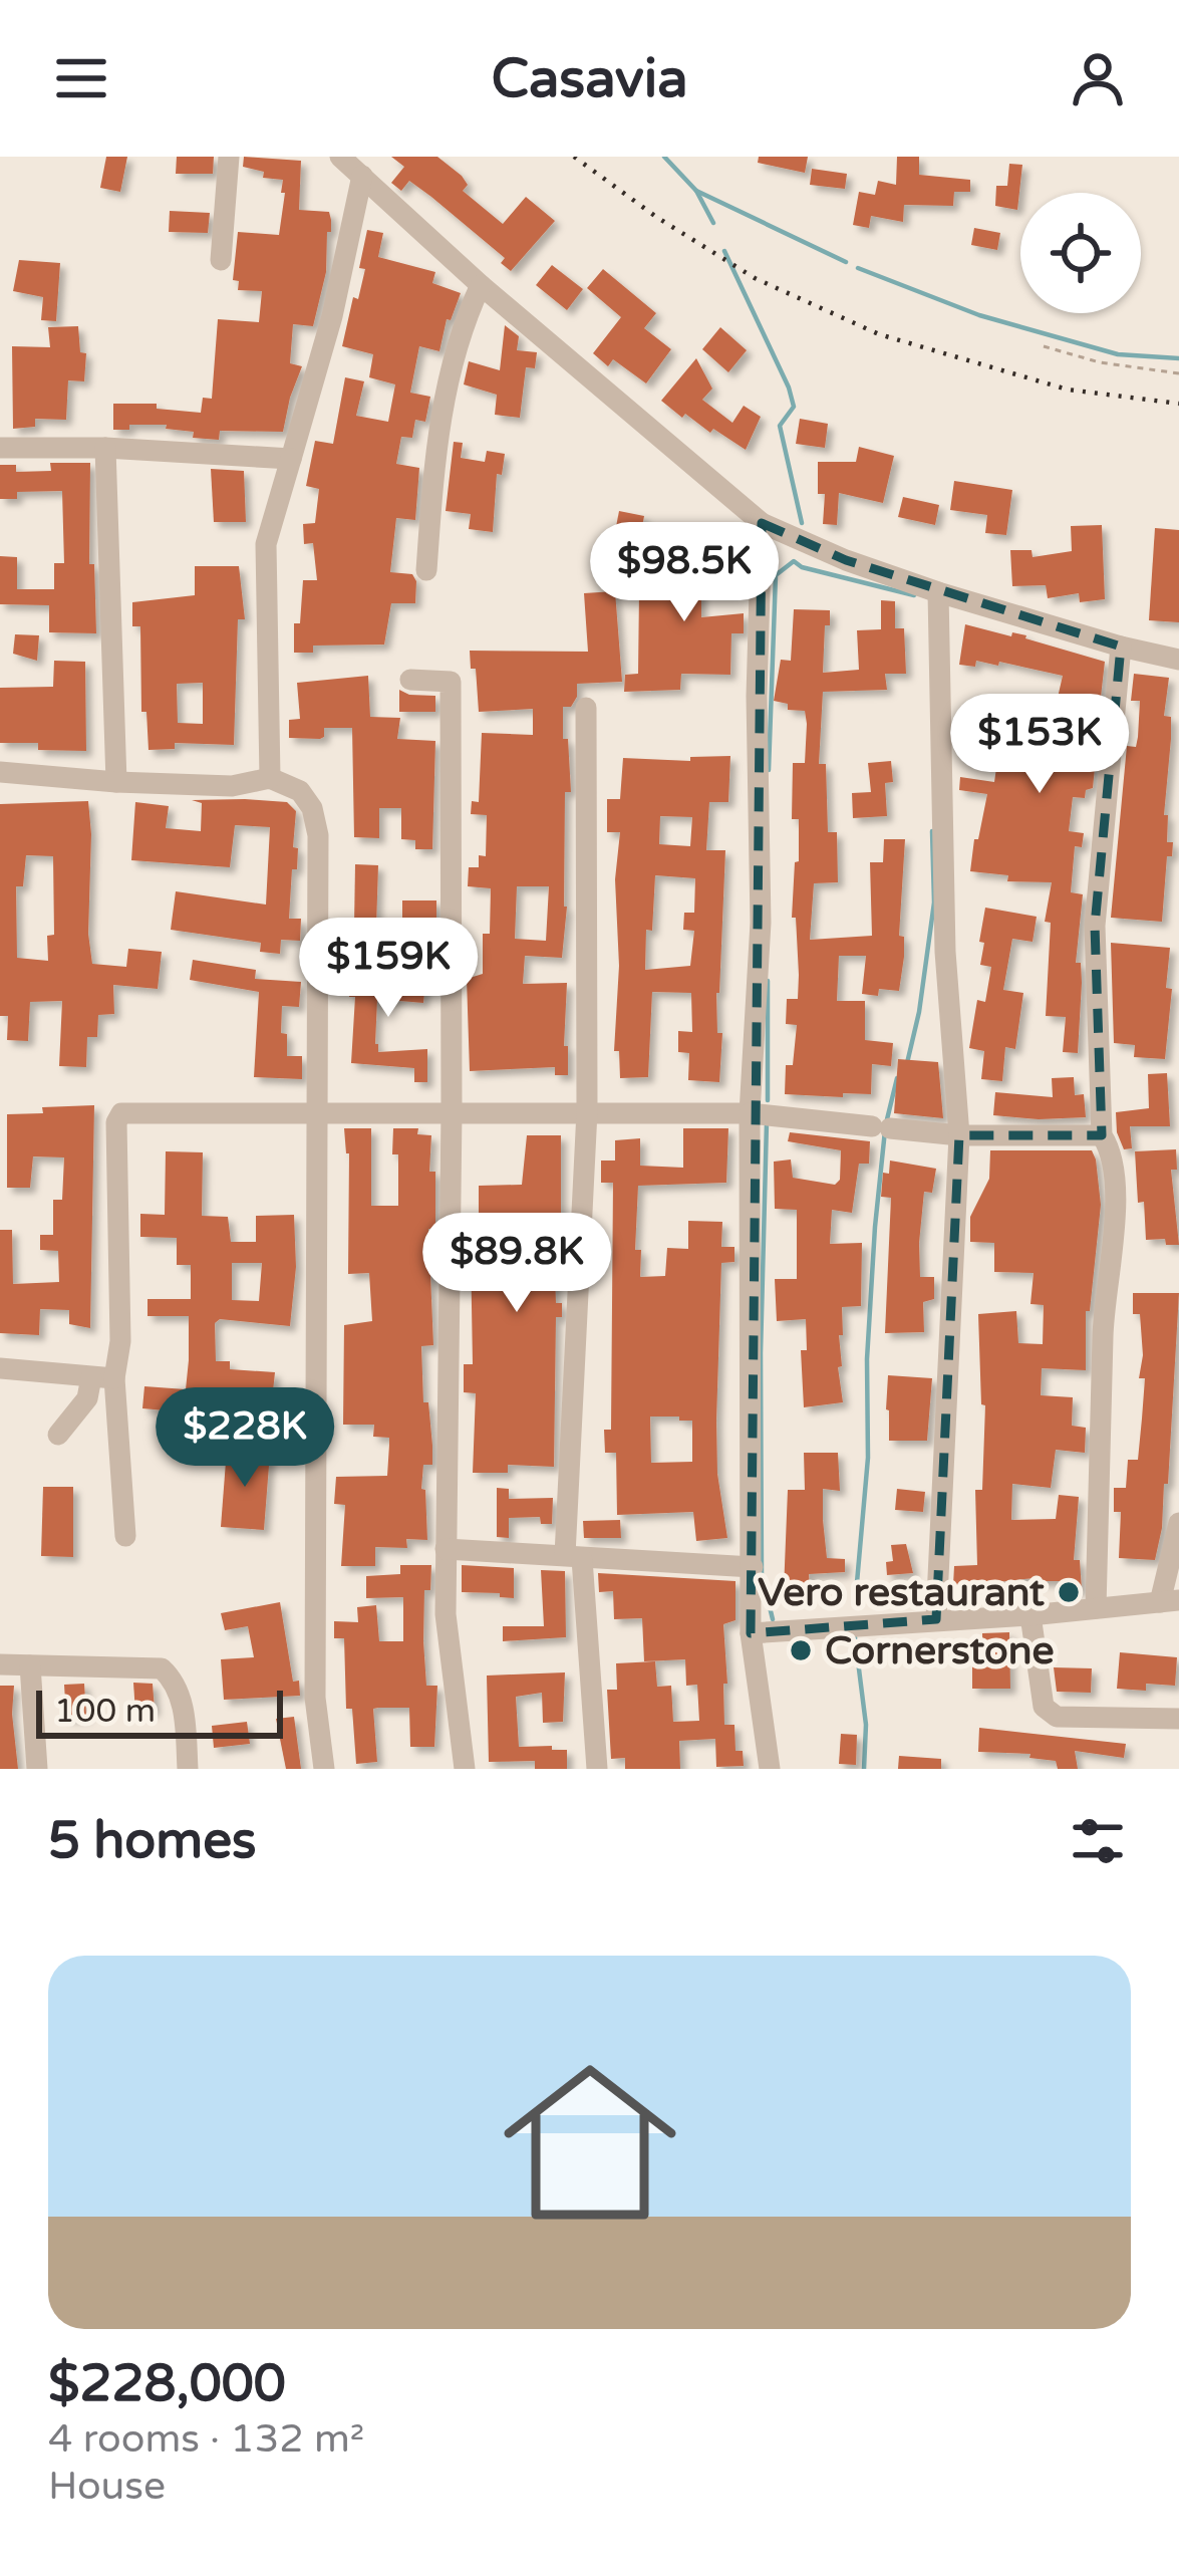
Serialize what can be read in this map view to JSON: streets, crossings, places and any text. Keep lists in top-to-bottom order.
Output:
{
  "places": ["Vero restaurant", "Cornerstone"],
  "scale_bar": "100 m",
  "page": {
    "header": "Casavia",
    "price": [
      "$98.5K",
      "$153K",
      "$159K",
      "$89.8K",
      "$228K"
    ],
    "scale": "100 m",
    "heading": "5 homes",
    "list": [
      {
        "name": "$228,000",
        "note": "4 rooms · 132 m² · House"
      }
    ]
  }
}
